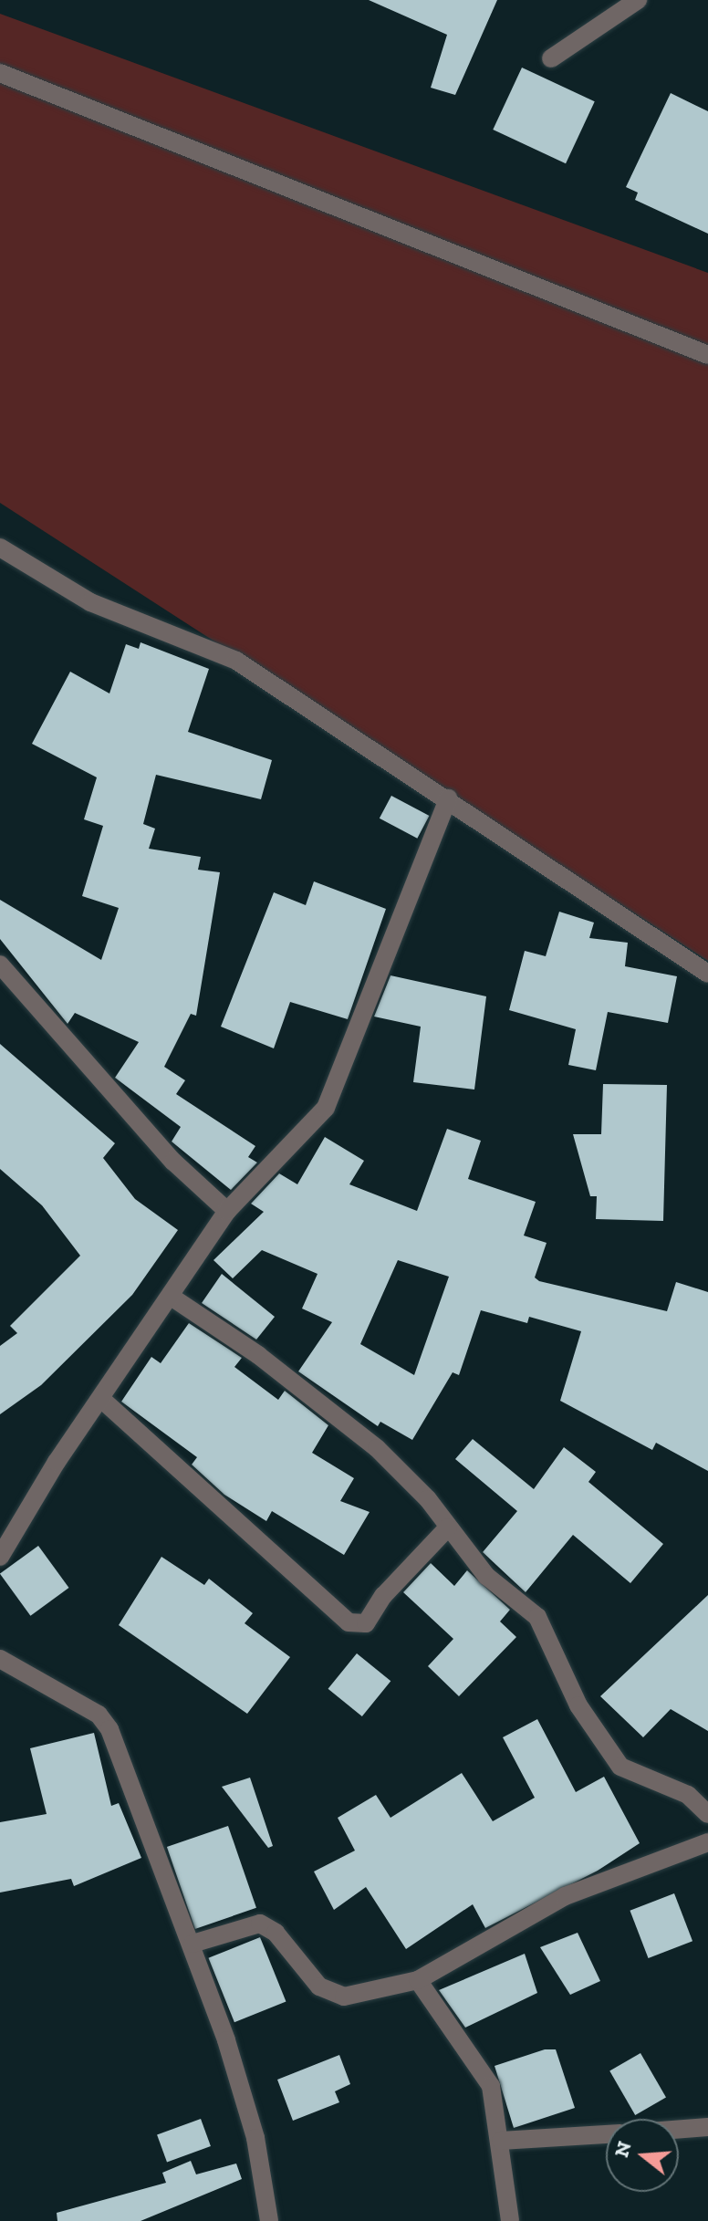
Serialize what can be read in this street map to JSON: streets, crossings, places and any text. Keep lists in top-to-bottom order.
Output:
{
  "north": "left"
}
